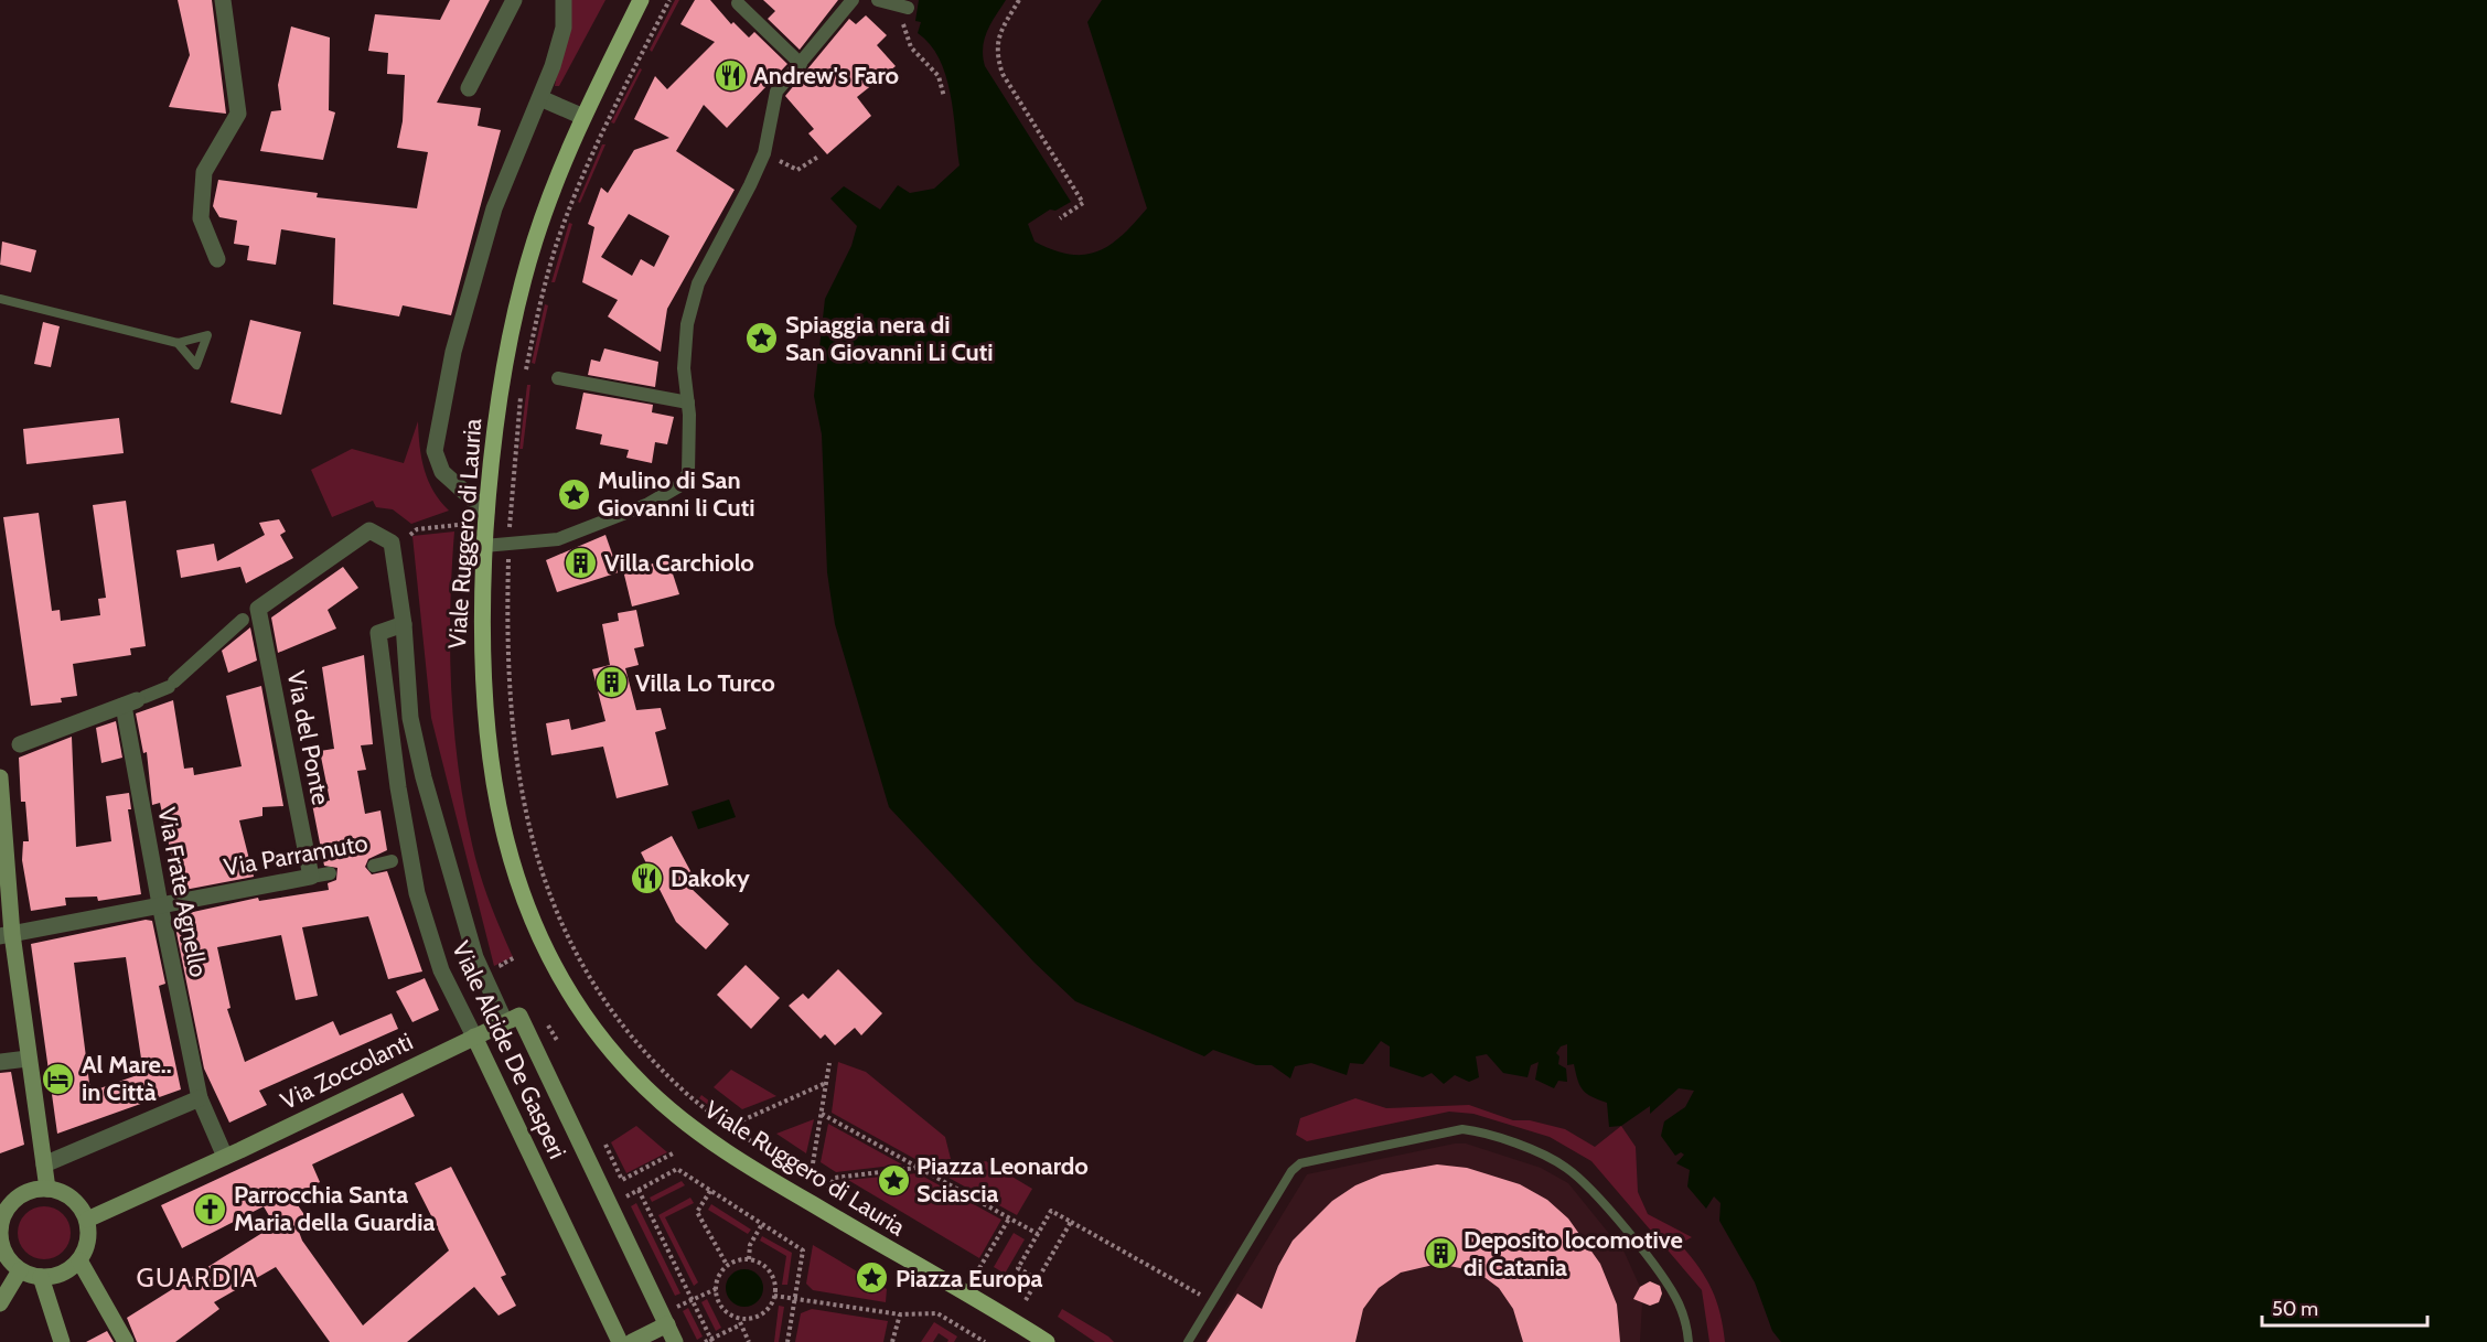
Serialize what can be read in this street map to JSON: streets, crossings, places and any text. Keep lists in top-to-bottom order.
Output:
{
  "streets": {
    "main road": ["Viale Ruggero di Lauria", "Viale Alcide De Gasperi", "Via Zoccolanti"],
    "street": ["Via del Ponte", "Via Parramuto", "Via Frate Agnello"]
  },
  "crossings": [
    ["Via del Ponte", "Via Parramuto"],
    ["Via del Ponte", "Viale Alcide De Gasperi"],
    ["Via Parramuto", "Via Frate Agnello"],
    ["Via Frate Agnello", "Via Zoccolanti"],
    ["Viale Alcide De Gasperi", "Via Zoccolanti"]
  ],
  "districts": ["GUARDIA"],
  "places": {
    "restaurant": ["Andrew's Faro", "Dakoky"],
    "place": [
      "Spiaggia nera di San Giovanni Li Cuti",
      "Mulino di San Giovanni li Cuti",
      "Piazza Leonardo Sciascia",
      "Piazza Europa"
    ],
    "building": ["Villa Carchiolo", "Villa Lo Turco", "Deposito locomotive di Catania"],
    "hotel": ["Al Mare.. in Città"],
    "church": ["Parrocchia Santa Maria della Guardia"]
  },
  "scale_bar": "50 m"
}
